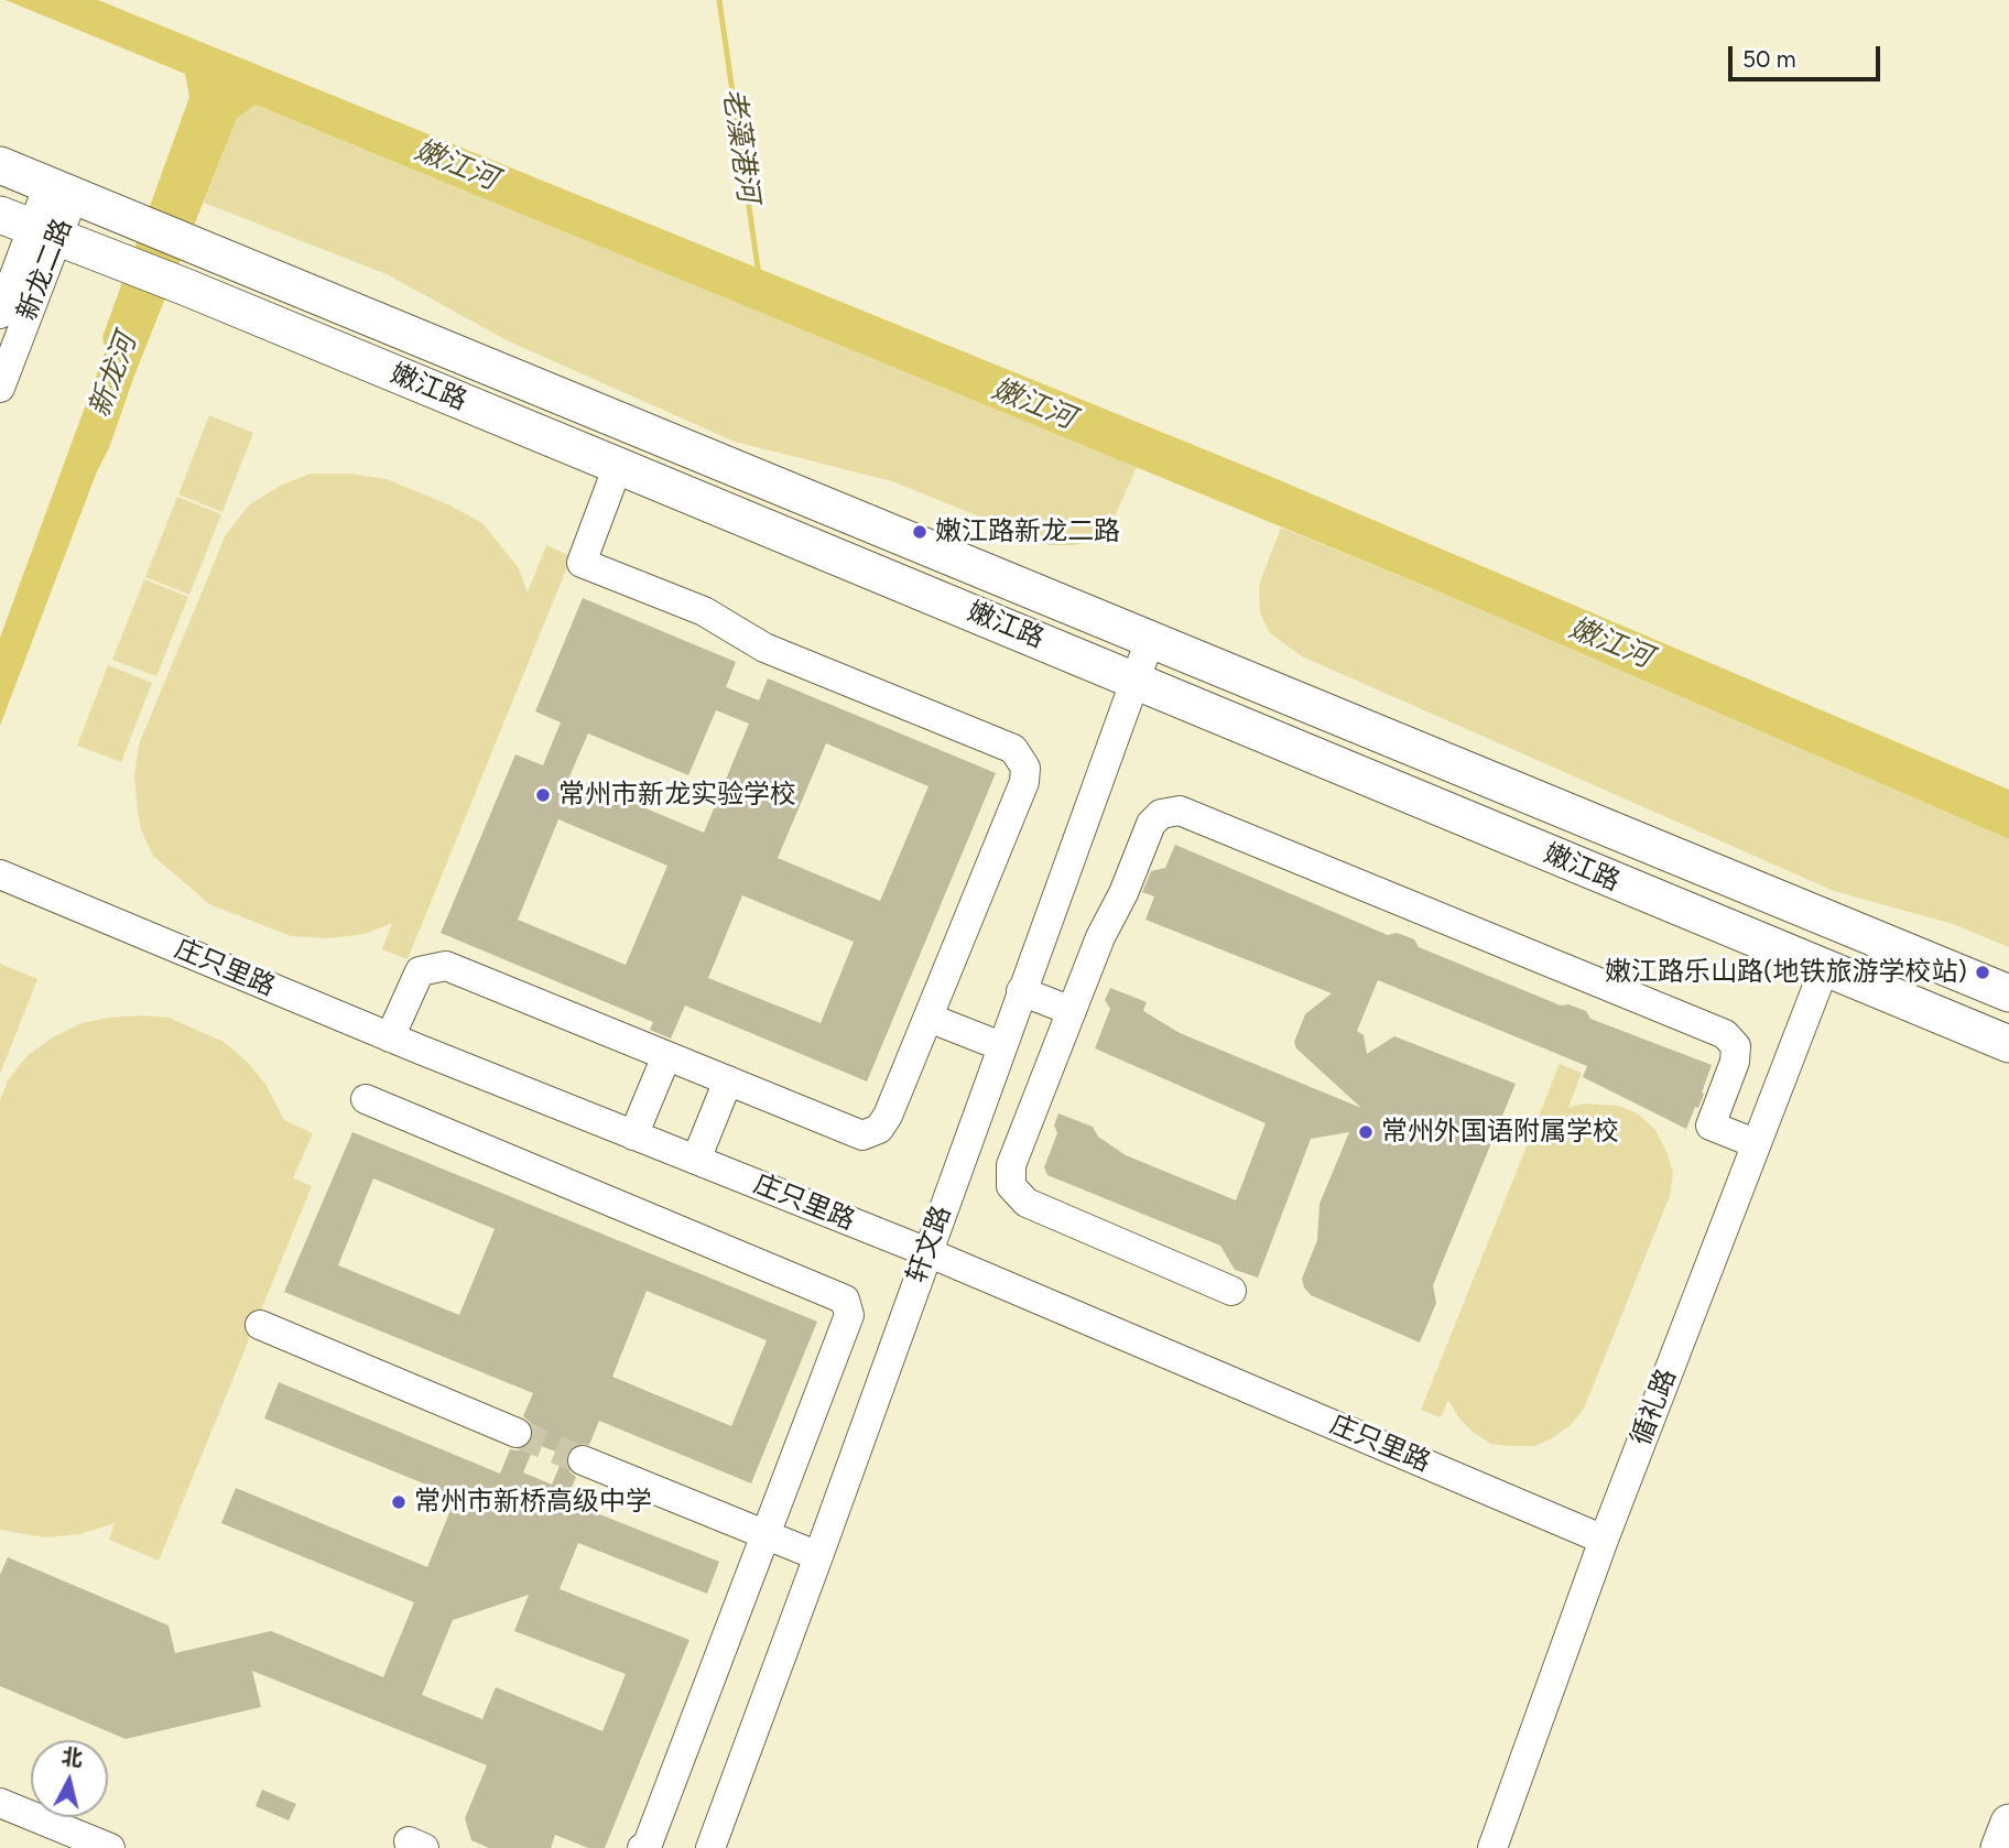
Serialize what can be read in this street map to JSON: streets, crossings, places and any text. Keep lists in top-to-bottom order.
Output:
{
  "streets": {
    "main road": ["嫩江路"],
    "street": [
      "新龙二路",
      "庄只里路",
      "轩文路",
      "循礼路"
    ]
  },
  "crossings": [
    ["新龙二路", "嫩江路"],
    ["嫩江路", "轩文路"],
    ["嫩江路", "循礼路"],
    ["庄只里路", "轩文路"],
    ["庄只里路", "循礼路"]
  ],
  "water": ["老藻港河", "嫩江河", "新龙河"],
  "places": [
    "嫩江路新龙二路",
    "常州市新龙实验学校",
    "嫩江路乐山路(地铁旅游学校站)",
    "常州外国语附属学校",
    "常州市新桥高级中学"
  ],
  "scale_bar": "50 m",
  "north": "top"
}
